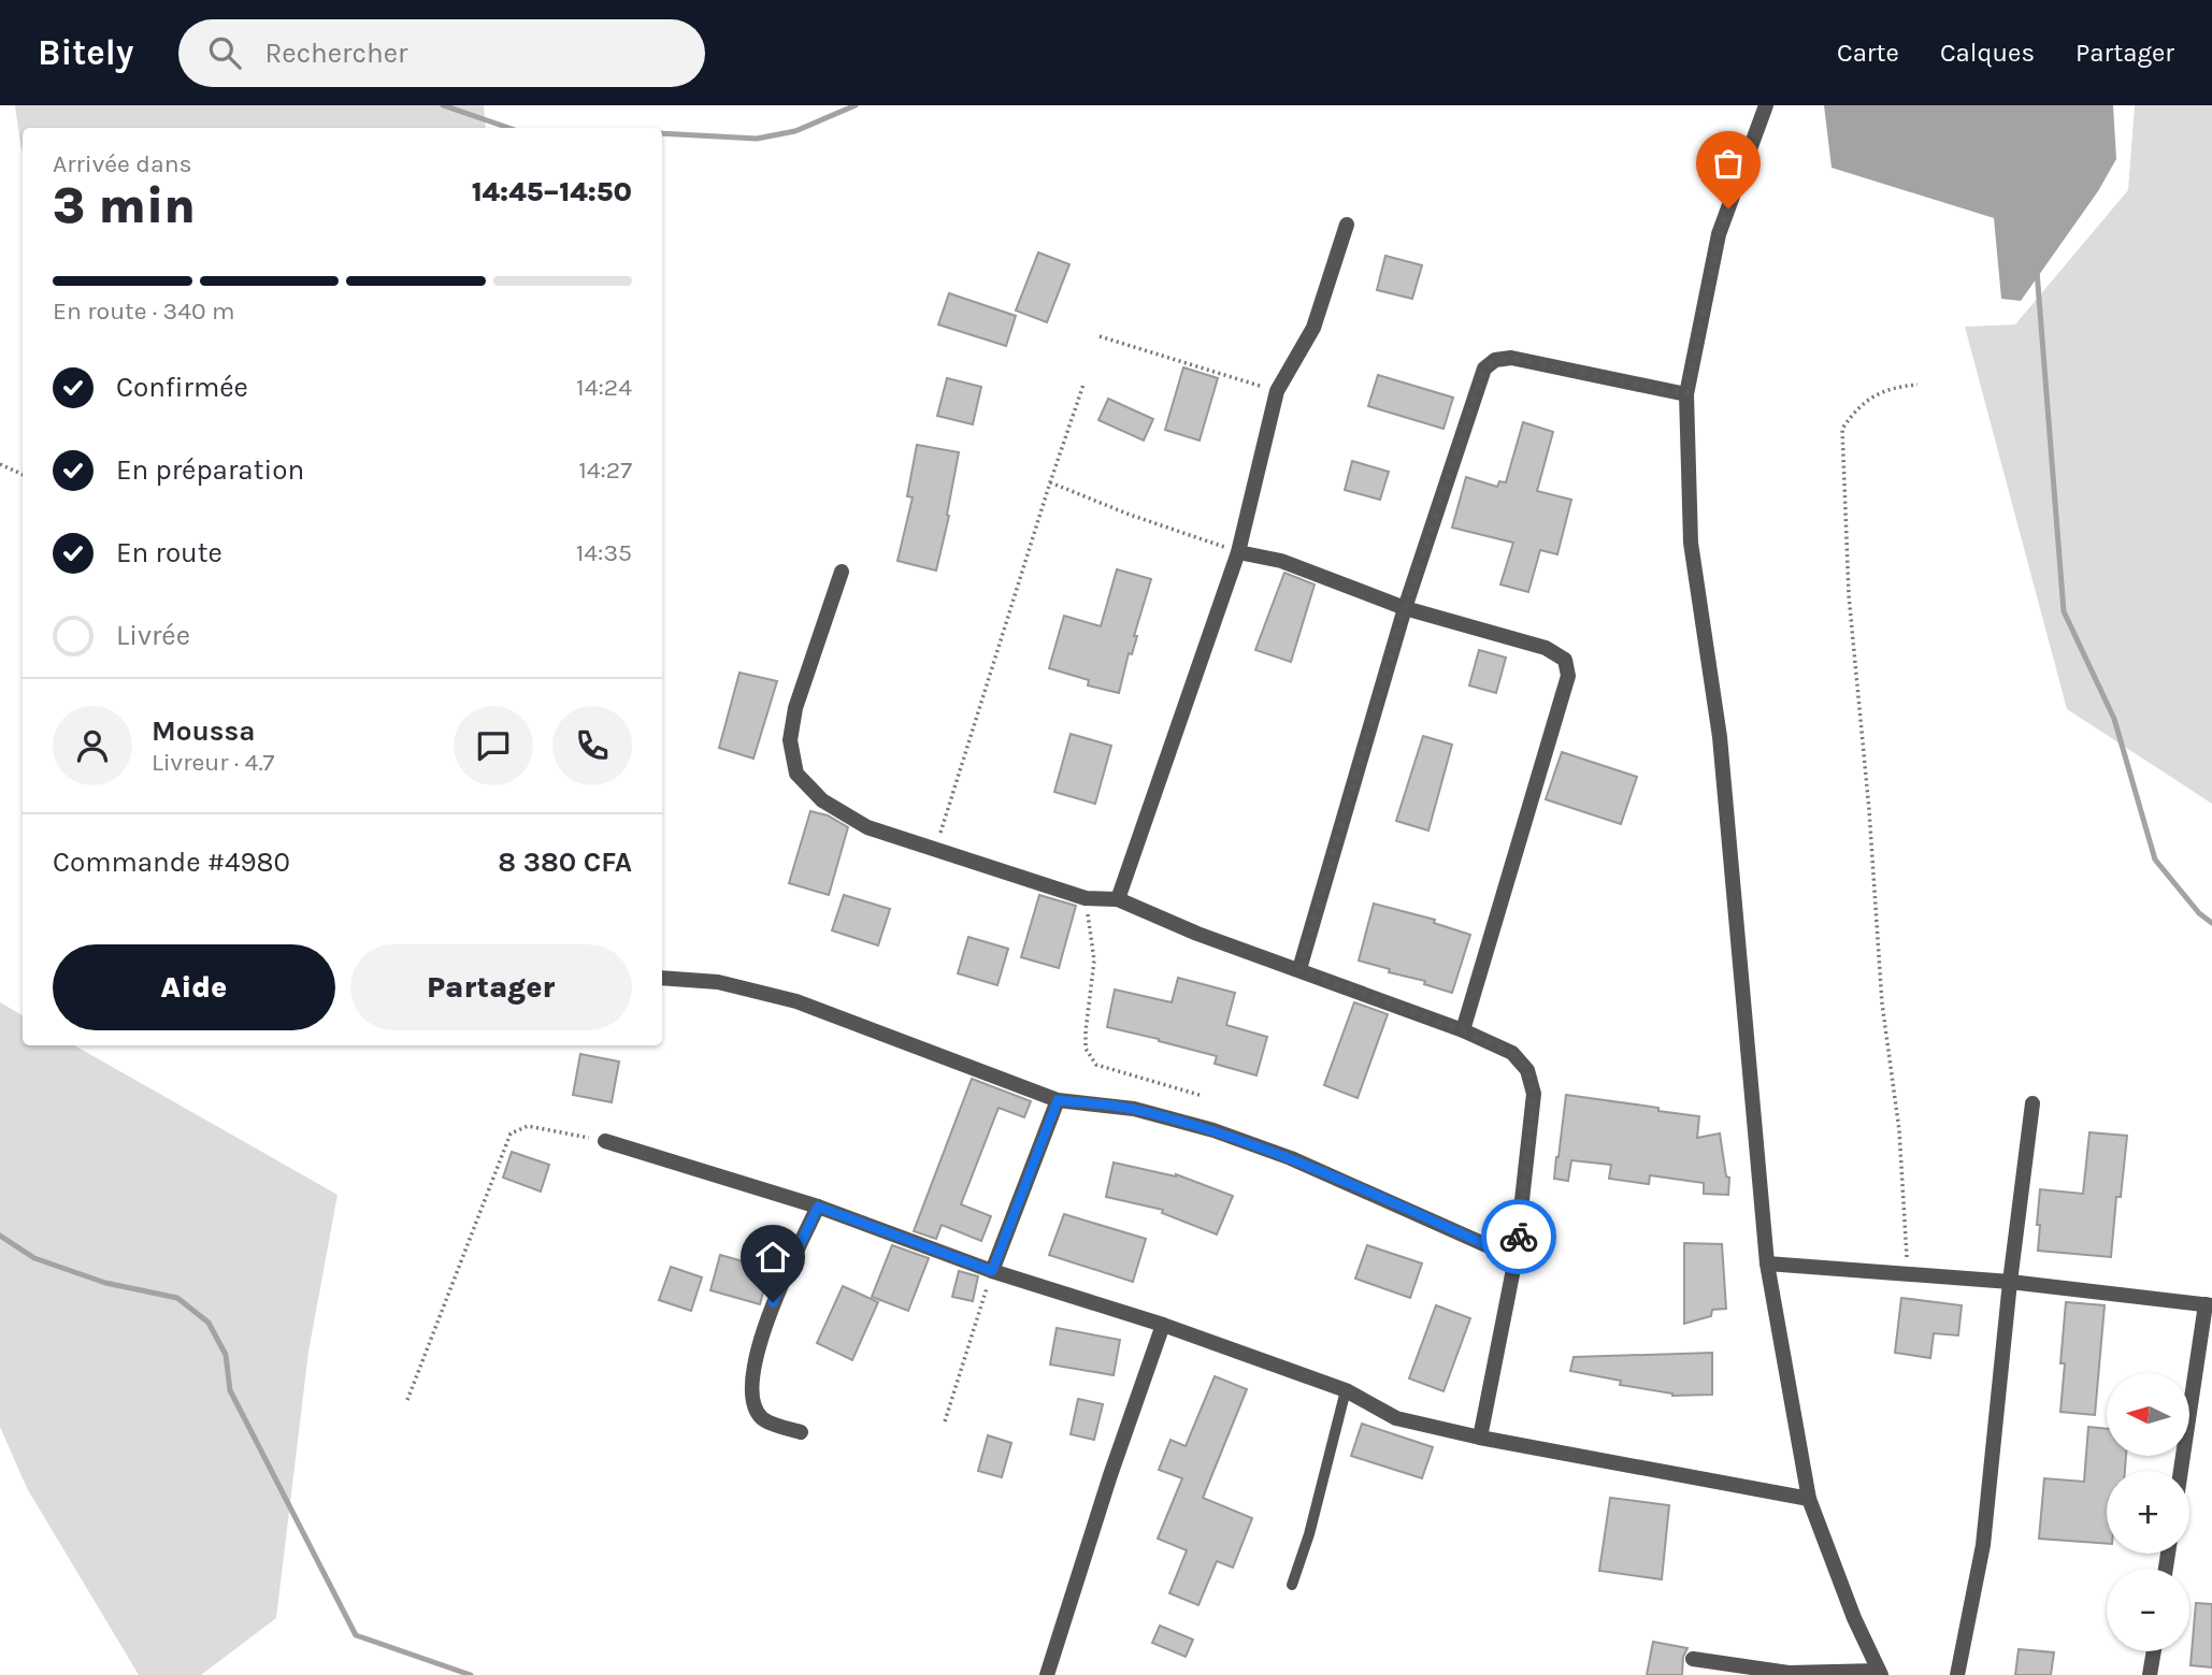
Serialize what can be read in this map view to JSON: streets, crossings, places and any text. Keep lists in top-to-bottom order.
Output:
{
  "north": "left",
  "page": {
    "header": "Bitely",
    "search": "Rechercher",
    "nav": ["Carte", "Calques", "Partager"],
    "heading": ["3 min", "Arrivée dans", "14:45–14:50"],
    "panel": [
      "Moussa",
      "Livreur · 4.7",
      "Commande #4980",
      "8 380 CFA"
    ],
    "bar": "En route · 340 m",
    "list": [
      ["Confirmée", "14:24"],
      ["En préparation", "14:27"],
      ["En route", "14:35"],
      "Livrée"
    ],
    "buttons": ["Aide", "Partager"],
    "map_buttons": ["+", "−"]
  }
}
